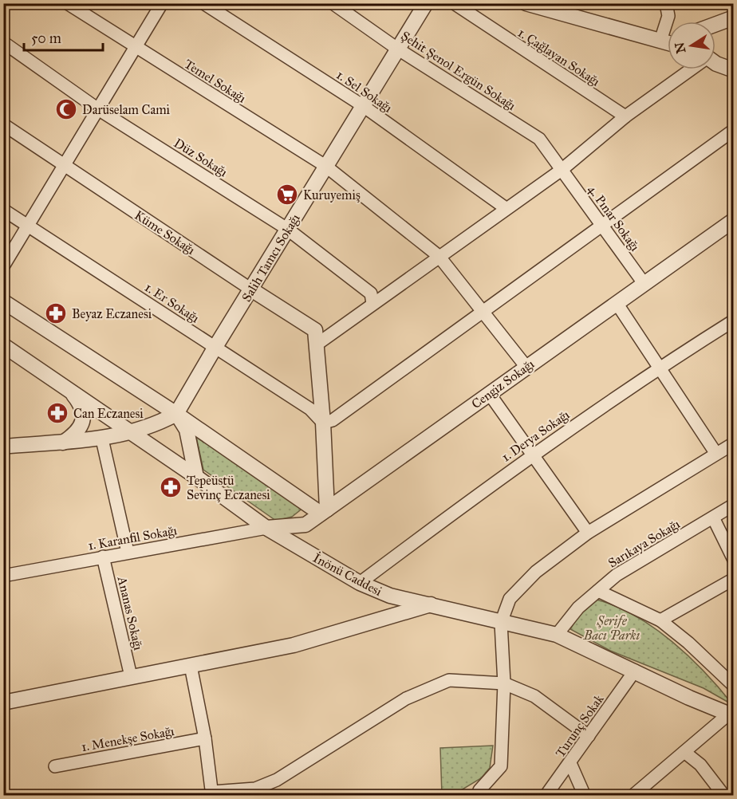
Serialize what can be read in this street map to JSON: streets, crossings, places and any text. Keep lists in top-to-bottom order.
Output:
{
  "streets": {
    "street": [
      "1. Çağlayan Sokağı",
      "Şehit Şenol Ergün Sokağı",
      "Temel Sokağı",
      "1. Sel Sokağı",
      "Düz Sokağı",
      "4. Pınar Sokağı",
      "Küme Sokağı",
      "Salih Tamcı Sokağı",
      "1. Er Sokağı",
      "Cengiz Sokağı",
      "1. Derya Sokağı",
      "1. Karanfil Sokağı",
      "Sarıkaya Sokağı",
      "İnönü Caddesi",
      "Ananas Sokağı",
      "Turunç Sokak",
      "1. Menekşe Sokağı"
    ]
  },
  "crossings": [
    ["Şehit Şenol Ergün Sokağı", "4. Pınar Sokağı"],
    ["Şehit Şenol Ergün Sokağı", "Salih Tamcı Sokağı"],
    ["Temel Sokağı", "Salih Tamcı Sokağı"],
    ["Temel Sokağı", "Cengiz Sokağı"],
    ["1. Sel Sokağı", "Salih Tamcı Sokağı"],
    ["Düz Sokağı", "Salih Tamcı Sokağı"],
    ["4. Pınar Sokağı", "Cengiz Sokağı"],
    ["Küme Sokağı", "Salih Tamcı Sokağı"],
    ["Salih Tamcı Sokağı", "1. Er Sokağı"],
    ["1. Derya Sokağı", "İnönü Caddesi"],
    ["1. Karanfil Sokağı", "İnönü Caddesi"],
    ["1. Karanfil Sokağı", "Ananas Sokağı"],
    ["Sarıkaya Sokağı", "İnönü Caddesi"],
    ["İnönü Caddesi", "Turunç Sokak"]
  ],
  "parks": ["Şerife Bacı Parkı"],
  "places": {
    "mosque": ["Darüselam Cami"],
    "supermarket": ["Kuruyemiş"],
    "pharmacy": ["Beyaz Eczanesi", "Can Eczanesi", "Tepeüstü Sevinç Eczanesi"]
  },
  "scale_bar": "50 m",
  "north": "left"
}
